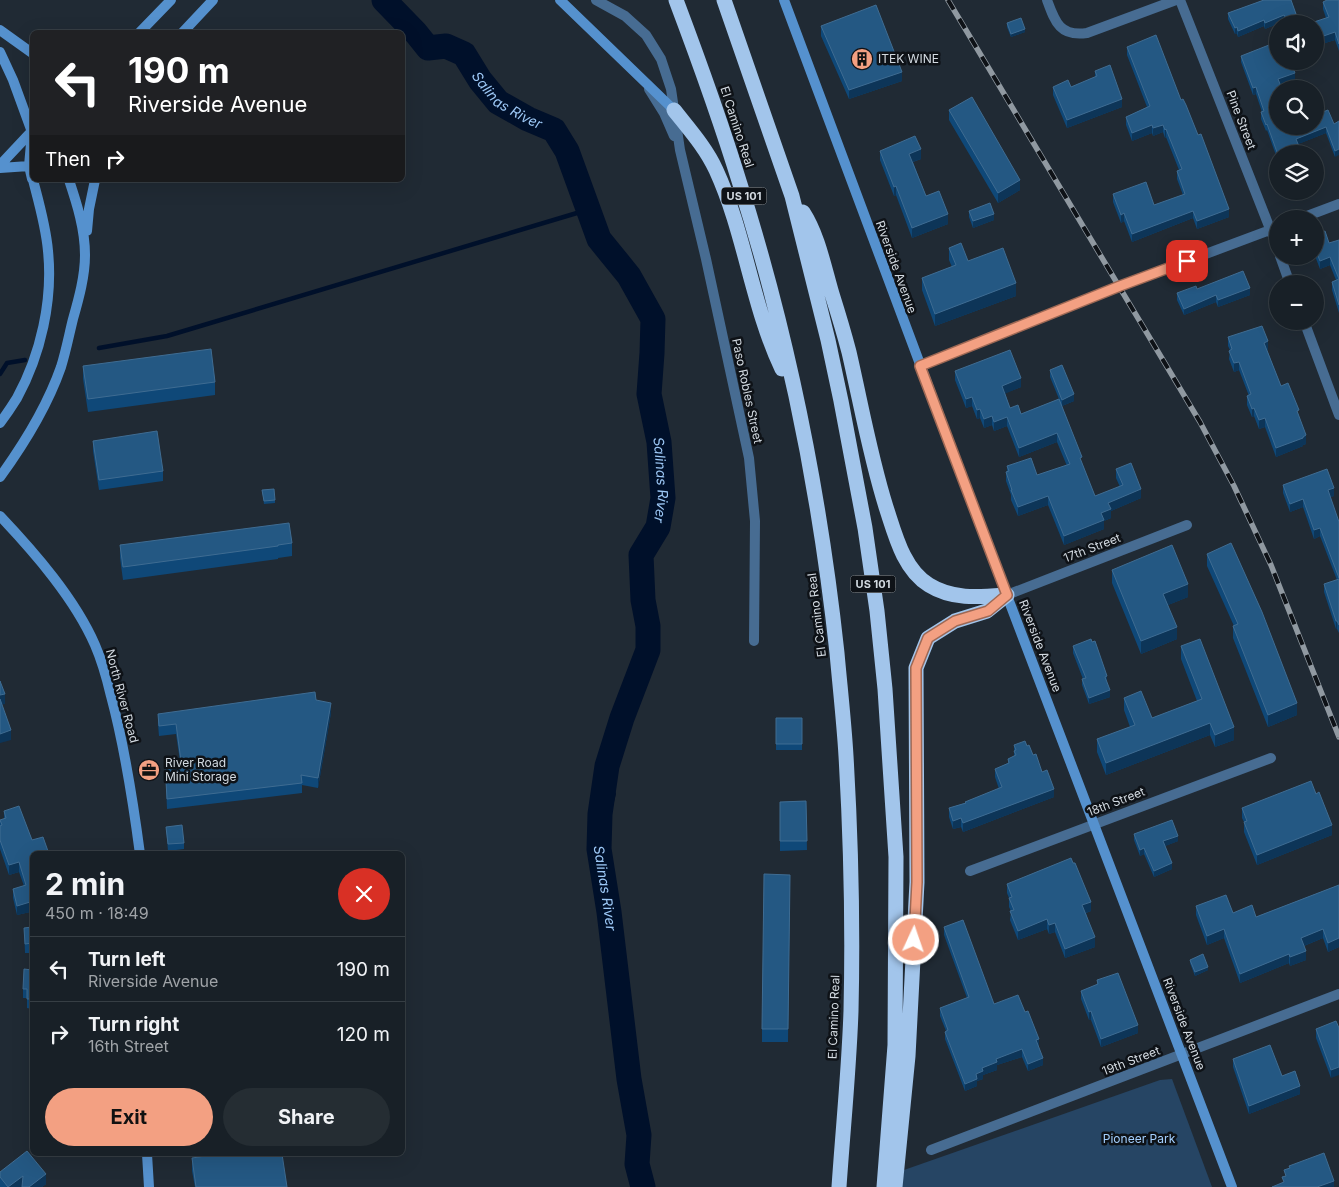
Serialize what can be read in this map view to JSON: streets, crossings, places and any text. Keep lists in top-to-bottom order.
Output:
{
  "streets": {
    "highway": ["El Camino Real", "US 101"],
    "main road": ["Riverside Avenue", "Paso Robles Street", "North River Road"],
    "street": [
      "Pine Street",
      "17th Street",
      "18th Street",
      "19th Street"
    ]
  },
  "crossings": [
    ["Riverside Avenue", "17th Street"],
    ["Riverside Avenue", "18th Street"],
    ["Riverside Avenue", "19th Street"]
  ],
  "water": ["Salinas River"],
  "parks": ["Pioneer Park"],
  "places": {
    "building": ["ITEK WINE"],
    "office": ["River Road Mini Storage"]
  },
  "page": {
    "map_buttons": ["+", "−"],
    "turn": ["190 m", "Riverside Avenue"],
    "then": "Then",
    "heading": ["2 min", "450 m · 18:49"],
    "list": [
      {
        "name": "Turn left",
        "note": "Riverside Avenue",
        "value": "190 m"
      },
      {
        "name": "Turn right",
        "note": "16th Street",
        "value": "120 m"
      }
    ],
    "buttons": ["Exit", "Share"]
  }
}
